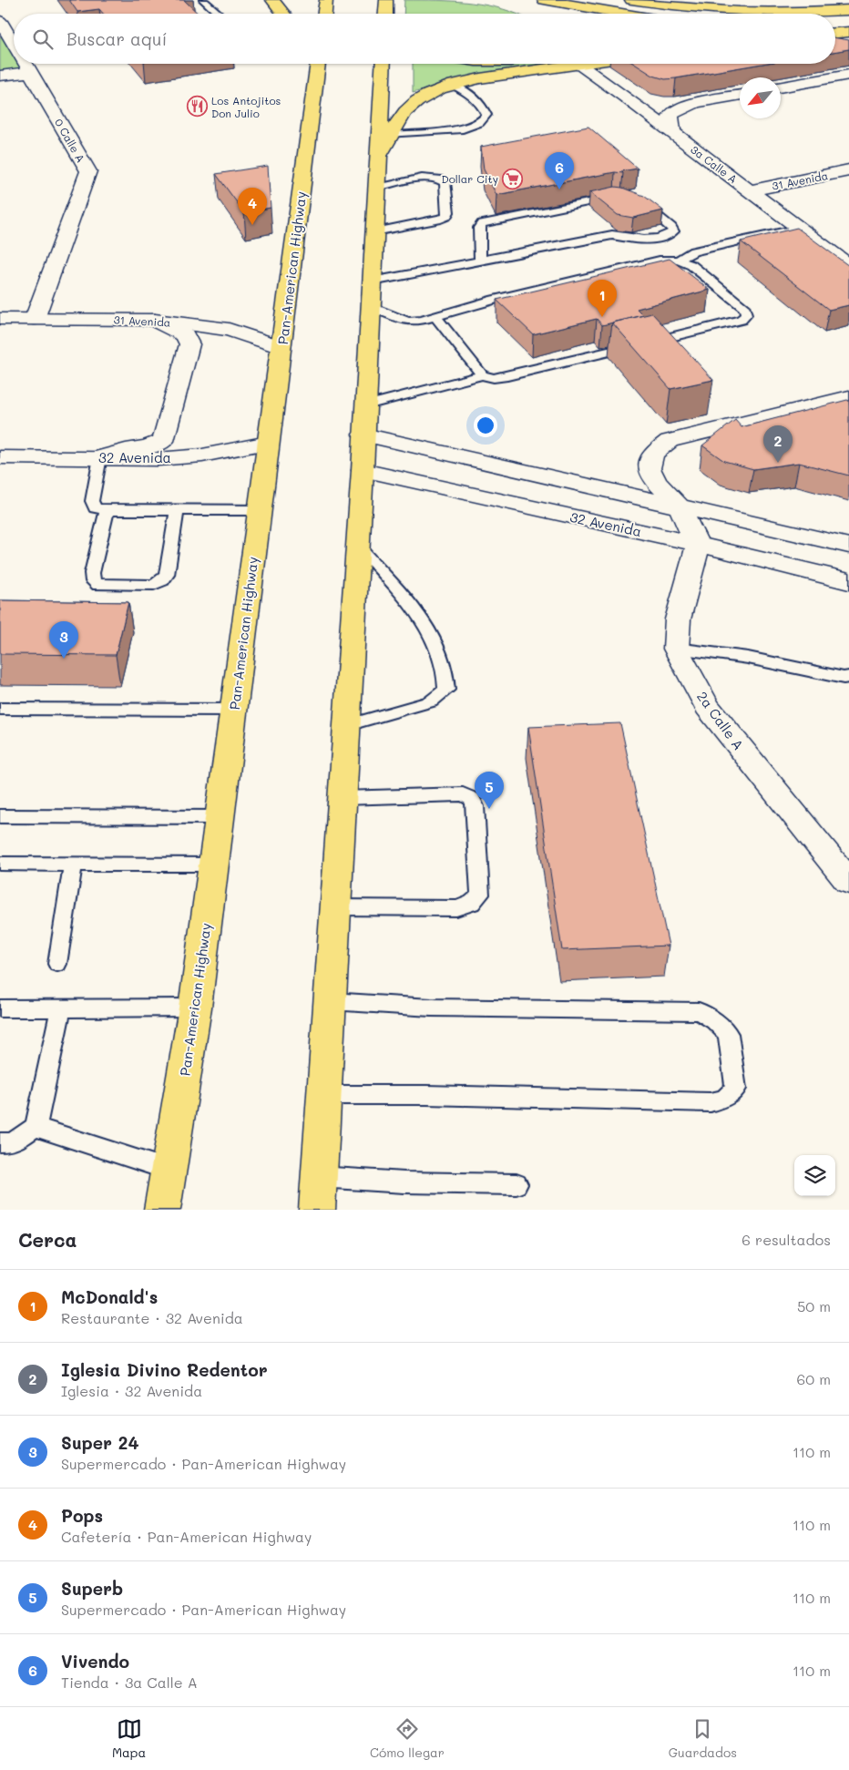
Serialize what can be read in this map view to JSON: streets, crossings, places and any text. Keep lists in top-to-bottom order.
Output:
{
  "streets": {
    "highway": ["Pan-American Highway"],
    "street": [
      "0 Calle A",
      "3a Calle A",
      "31 Avenida",
      "32 Avenida",
      "2a Calle A"
    ]
  },
  "crossings": [
    ["0 Calle A", "31 Avenida"],
    ["3a Calle A", "31 Avenida"],
    ["31 Avenida", "Pan-American Highway"],
    ["Pan-American Highway", "32 Avenida"]
  ],
  "places": {
    "restaurant": ["Los Antojitos Don Julio"],
    "supermarket": ["Dollar City"]
  },
  "north": "bottom left",
  "page": {
    "search": "Buscar aquí",
    "pins": [
      "6",
      "4",
      "1",
      "2",
      "3",
      "5"
    ],
    "heading": ["Cerca", "6 resultados"],
    "list": [
      {
        "mark": "1",
        "name": "McDonald's",
        "note": "Restaurante · 32 Avenida",
        "value": "50 m"
      },
      {
        "mark": "2",
        "name": "Iglesia Divino Redentor",
        "note": "Iglesia · 32 Avenida",
        "value": "60 m"
      },
      {
        "mark": "3",
        "name": "Super 24",
        "note": "Supermercado · Pan-American Highway",
        "value": "110 m"
      },
      {
        "mark": "4",
        "name": "Pops",
        "note": "Cafetería · Pan-American Highway",
        "value": "110 m"
      },
      {
        "mark": "5",
        "name": "Superb",
        "note": "Supermercado · Pan-American Highway",
        "value": "110 m"
      },
      {
        "mark": "6",
        "name": "Vivendo",
        "note": "Tienda · 3a Calle A",
        "value": "110 m"
      }
    ],
    "nav": ["Mapa", "Cómo llegar", "Guardados"]
  }
}
